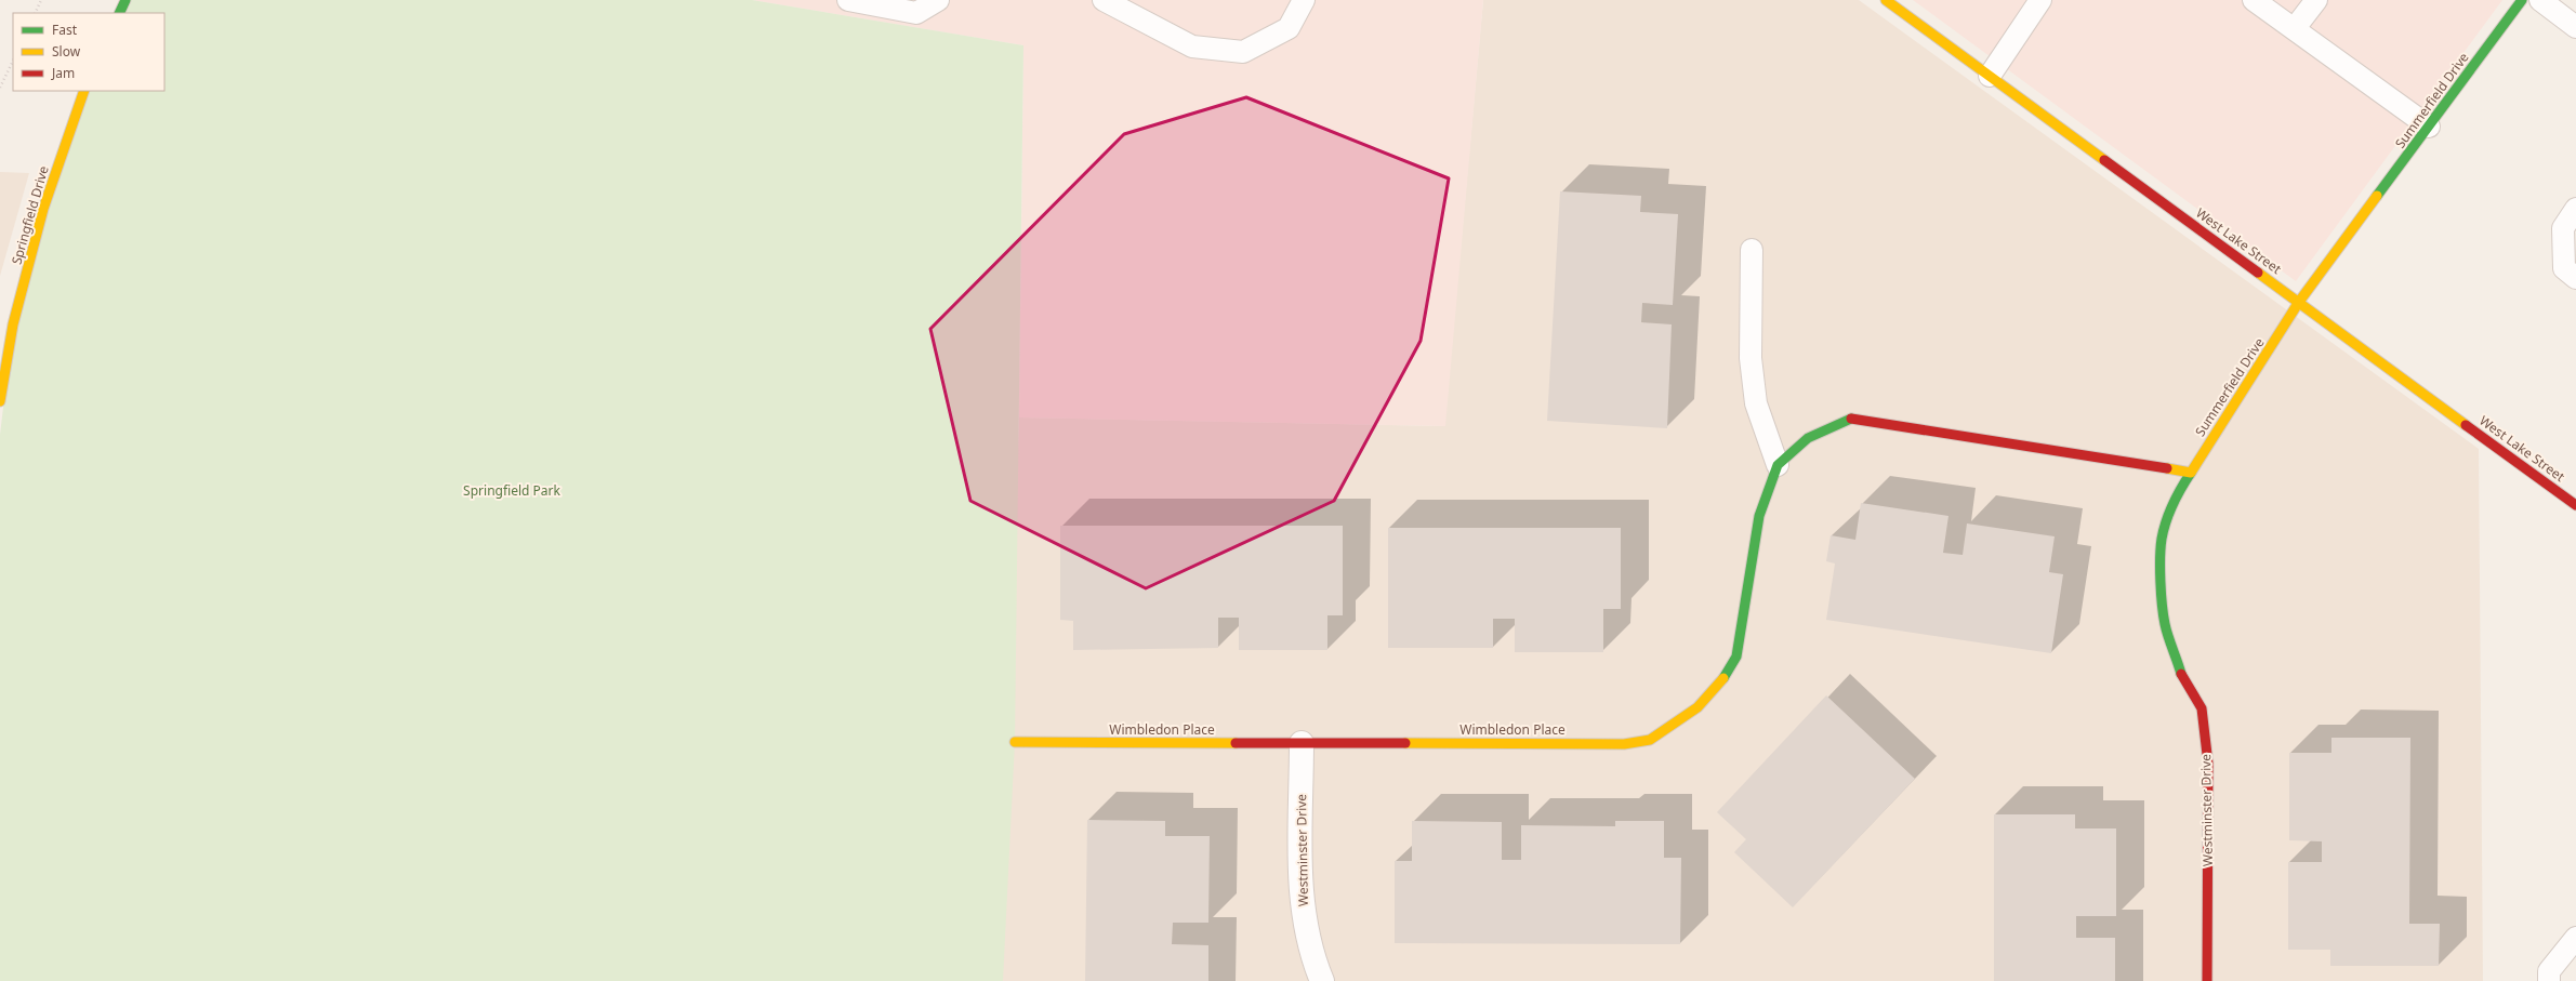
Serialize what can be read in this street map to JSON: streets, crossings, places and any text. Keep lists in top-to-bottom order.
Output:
{
  "streets": {
    "street": [
      "Summerfield Drive",
      "Springfield Drive",
      "West Lake Street",
      "Wimbledon Place",
      "Westminster Drive"
    ]
  },
  "crossings": [
    ["Summerfield Drive", "West Lake Street"],
    ["Summerfield Drive", "Wimbledon Place"],
    ["Summerfield Drive", "Westminster Drive"],
    ["Wimbledon Place", "Westminster Drive"]
  ],
  "parks": ["Springfield Park"],
  "legend": ["Fast", "Slow", "Jam"]
}
